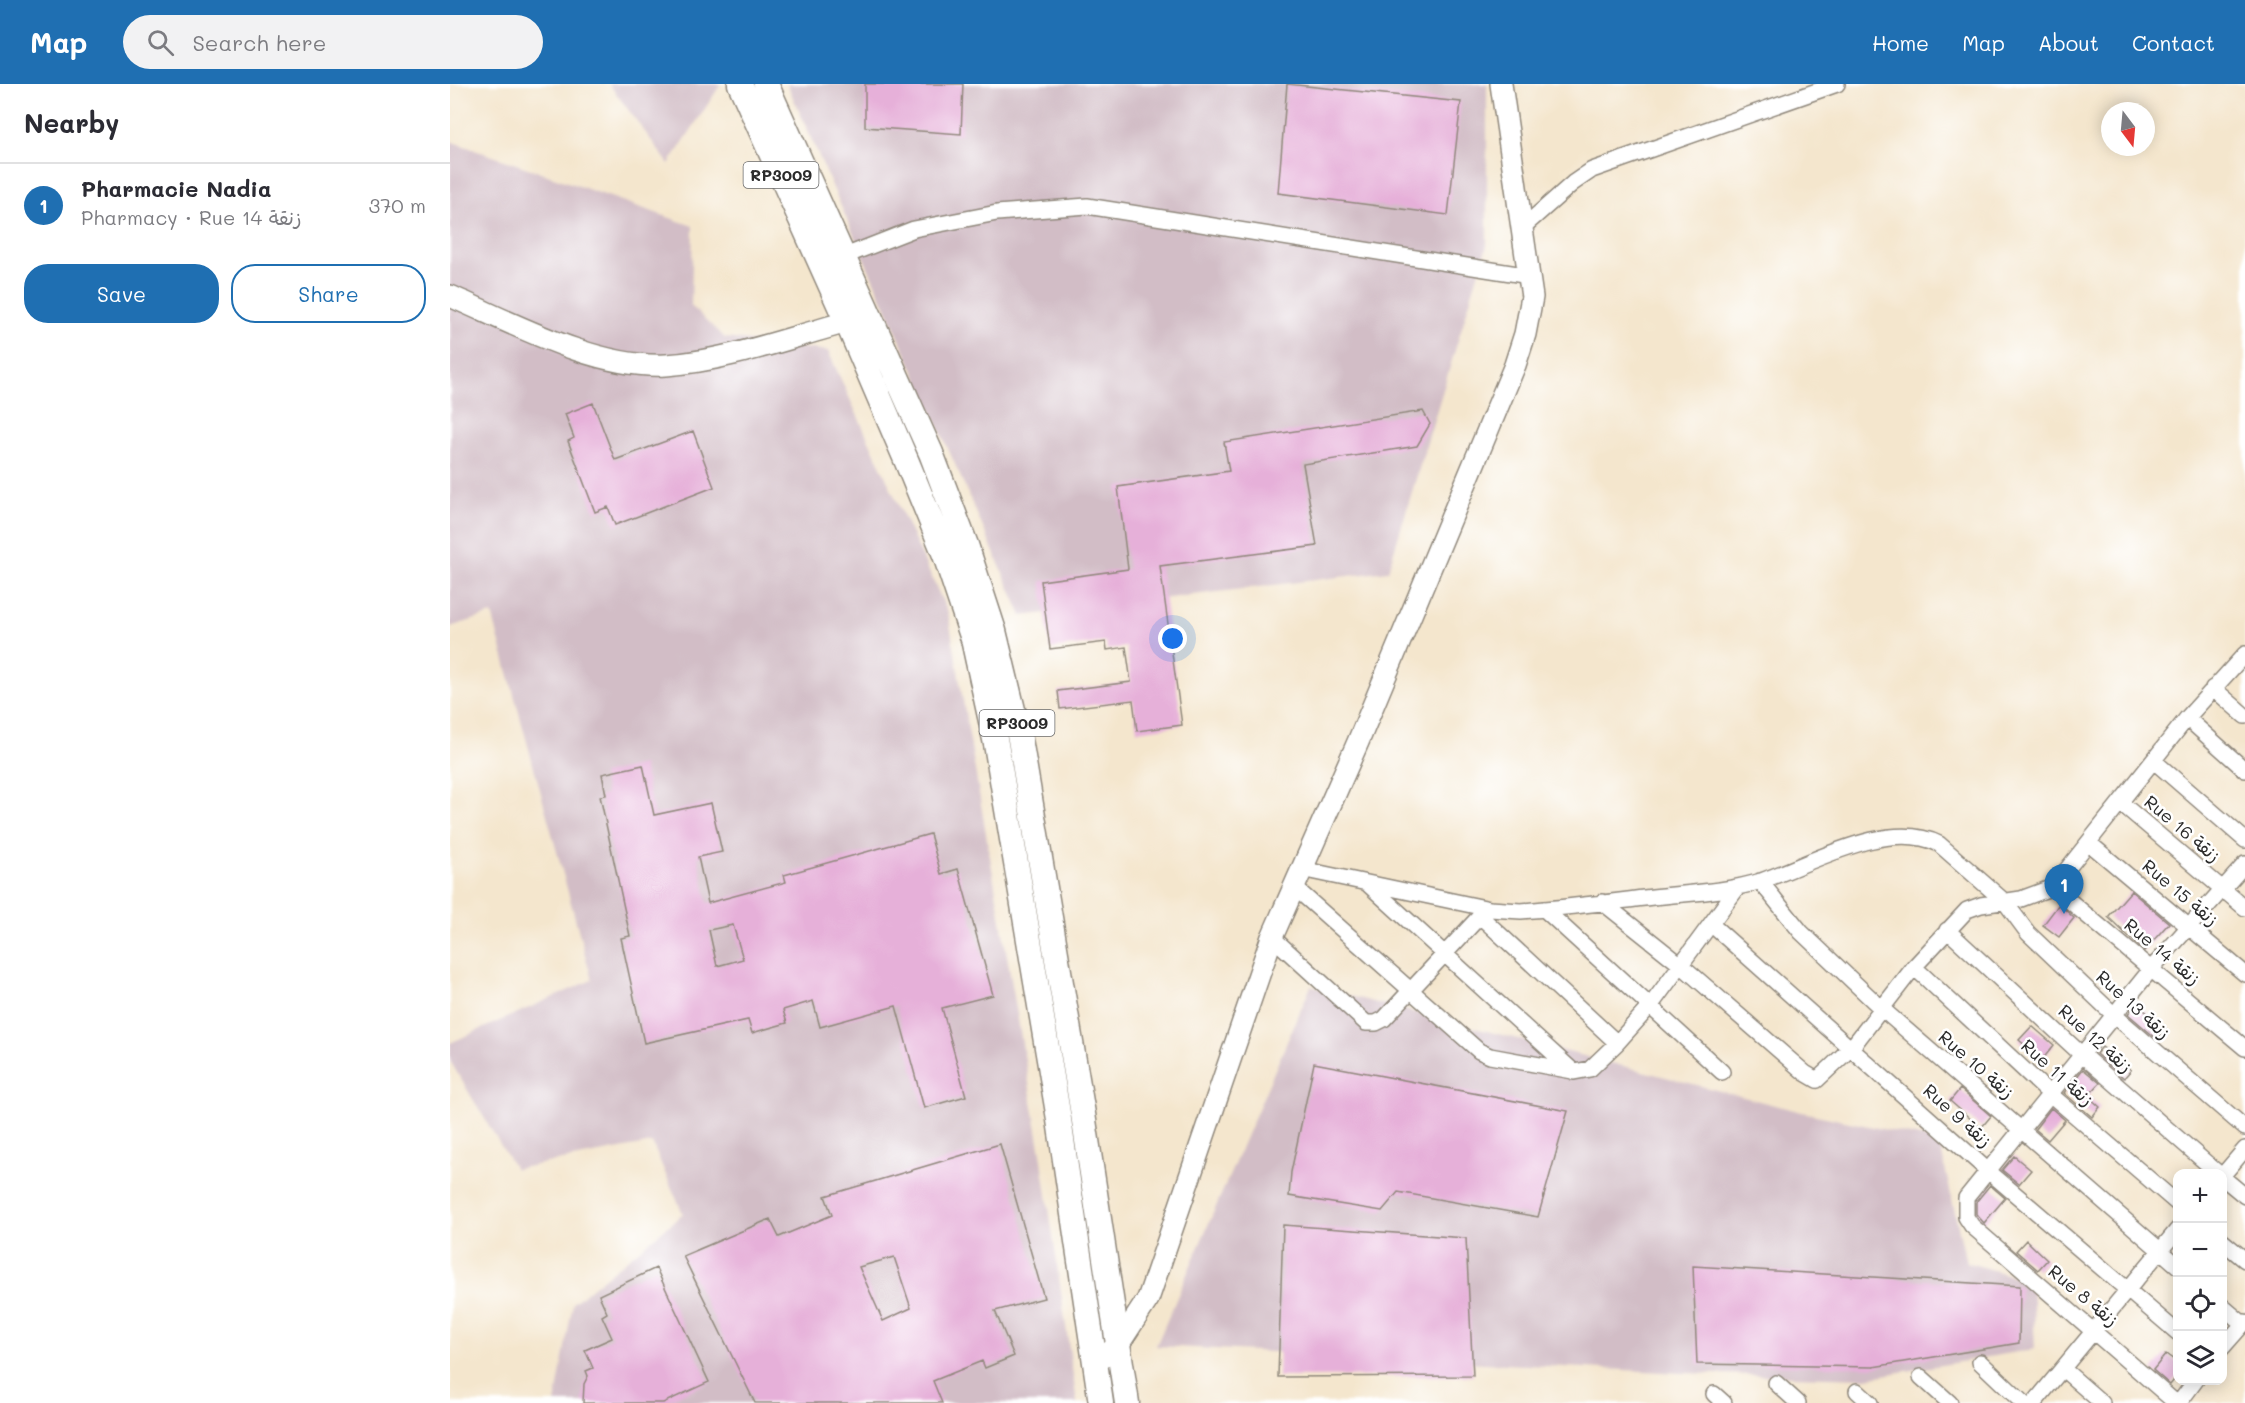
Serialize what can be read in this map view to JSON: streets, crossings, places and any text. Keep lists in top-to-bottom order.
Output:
{
  "streets": {
    "main road": ["RP3009"],
    "street": [
      "Rue 16 زنقة",
      "Rue 15 زنقة",
      "Rue 14 زنقة",
      "Rue 13 زنقة",
      "Rue 12 زنقة",
      "Rue 10 زنقة",
      "Rue 11 زنقة",
      "Rue 9 زنقة",
      "Rue 8 زنقة"
    ]
  },
  "crossings": [
    ["Rue 13 زنقة", "Rue 10 زنقة"],
    ["Rue 9 زنقة", "Rue 8 زنقة"]
  ],
  "north": "bottom",
  "page": {
    "header": "Map",
    "search": "Search here",
    "nav": [
      "Home",
      "Map",
      "About",
      "Contact"
    ],
    "heading": "Nearby",
    "list": [
      {
        "mark": "1",
        "name": "Pharmacie Nadia",
        "note": "Pharmacy · Rue 14 زنقة",
        "value": "370 m"
      }
    ],
    "buttons": ["Save", "Share"],
    "pins": "1",
    "map_buttons": ["+", "−"]
  }
}
